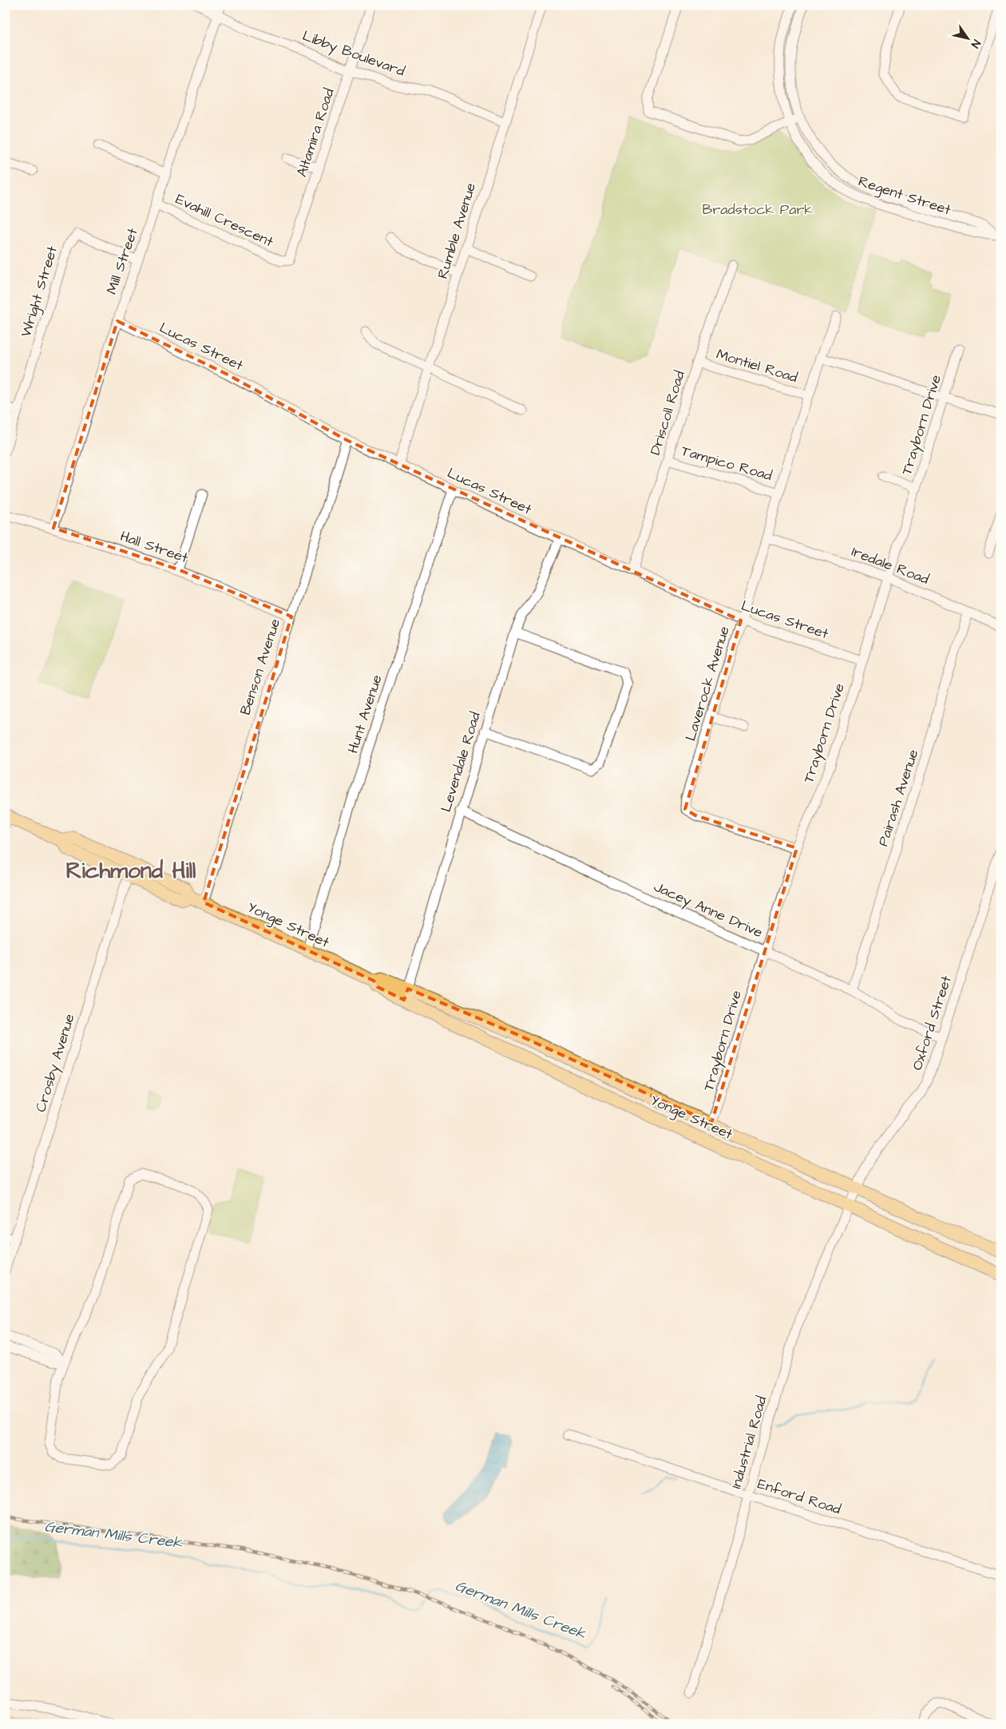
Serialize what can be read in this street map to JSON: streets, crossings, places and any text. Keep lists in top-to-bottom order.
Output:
{
  "streets": {
    "main road": ["Yonge Street"],
    "street": [
      "Libby Boulevard",
      "Altamira Road",
      "Regent Street",
      "Evahill Crescent",
      "Rumble Avenue",
      "Mill Street",
      "Wright Street",
      "Lucas Street",
      "Montiel Road",
      "Driscoll Road",
      "Trayborn Drive",
      "Tampico Road",
      "Hall Street",
      "Iredale Road",
      "Benson Avenue",
      "Laverock Avenue",
      "Hunt Avenue",
      "Levendale Road",
      "Pairash Avenue",
      "Jacey Anne Drive",
      "Oxford Street",
      "Crosby Avenue",
      "Industrial Road",
      "Enford Road"
    ]
  },
  "crossings": [
    ["Libby Boulevard", "Altamira Road"],
    ["Libby Boulevard", "Rumble Avenue"],
    ["Libby Boulevard", "Mill Street"],
    ["Altamira Road", "Evahill Crescent"],
    ["Evahill Crescent", "Mill Street"],
    ["Rumble Avenue", "Lucas Street"],
    ["Mill Street", "Wright Street"],
    ["Mill Street", "Lucas Street"],
    ["Mill Street", "Hall Street"],
    ["Lucas Street", "Driscoll Road"],
    ["Lucas Street", "Trayborn Drive"],
    ["Lucas Street", "Benson Avenue"],
    ["Lucas Street", "Laverock Avenue"],
    ["Lucas Street", "Hunt Avenue"],
    ["Lucas Street", "Levendale Road"],
    ["Montiel Road", "Driscoll Road"],
    ["Montiel Road", "Laverock Avenue"],
    ["Driscoll Road", "Tampico Road"],
    ["Trayborn Drive", "Iredale Road"],
    ["Trayborn Drive", "Laverock Avenue"],
    ["Trayborn Drive", "Jacey Anne Drive"],
    ["Trayborn Drive", "Yonge Street"],
    ["Tampico Road", "Laverock Avenue"],
    ["Hall Street", "Benson Avenue"],
    ["Iredale Road", "Laverock Avenue"],
    ["Iredale Road", "Pairash Avenue"],
    ["Benson Avenue", "Yonge Street"],
    ["Hunt Avenue", "Yonge Street"],
    ["Levendale Road", "Jacey Anne Drive"],
    ["Levendale Road", "Yonge Street"],
    ["Pairash Avenue", "Jacey Anne Drive"],
    ["Jacey Anne Drive", "Oxford Street"],
    ["Yonge Street", "Oxford Street"],
    ["Yonge Street", "Crosby Avenue"],
    ["Yonge Street", "Industrial Road"],
    ["Oxford Street", "Industrial Road"],
    ["Industrial Road", "Enford Road"]
  ],
  "districts": ["Richmond Hill"],
  "water": ["German Mills Creek"],
  "parks": ["Bradstock Park"],
  "north": "bottom right"
}
